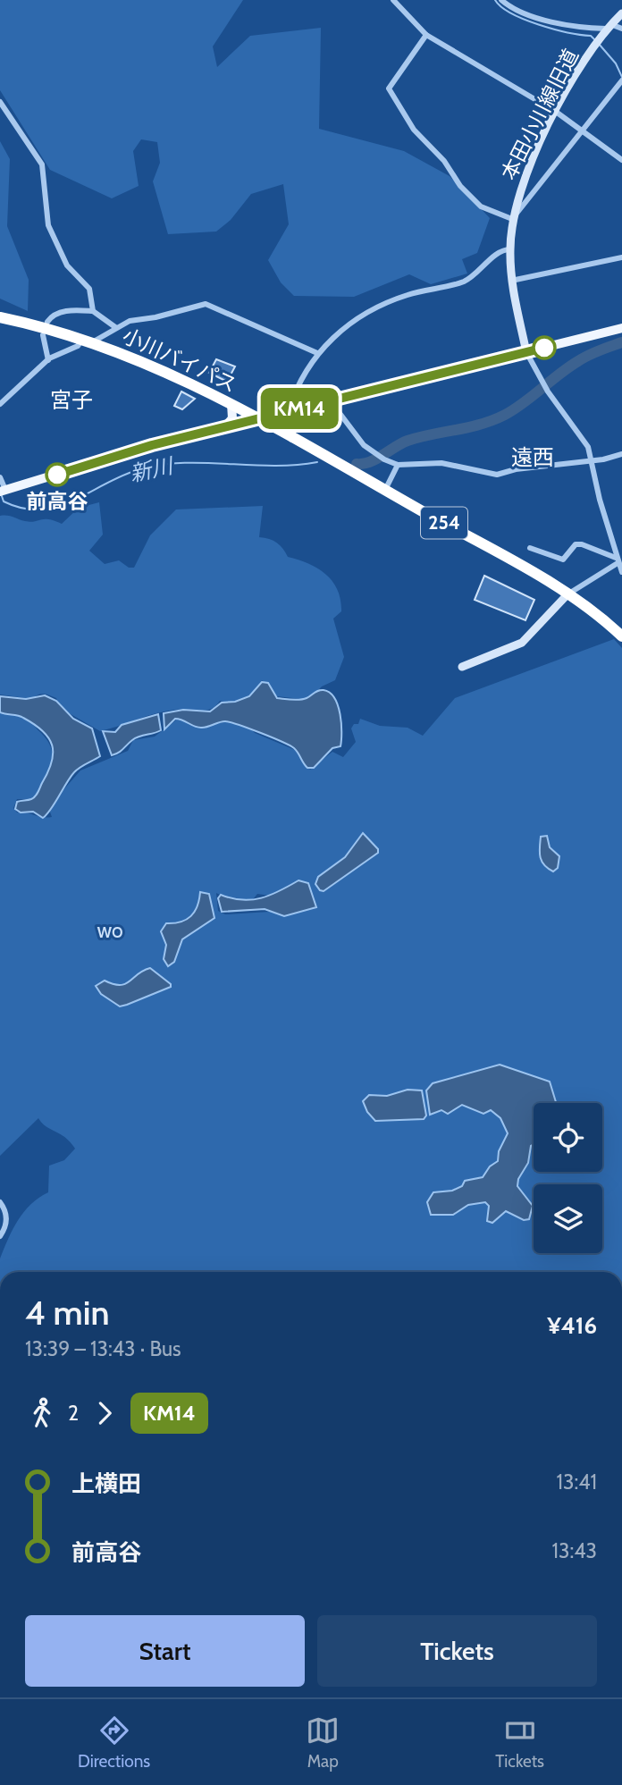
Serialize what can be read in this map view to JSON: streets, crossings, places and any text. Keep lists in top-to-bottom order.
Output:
{
  "streets": {
    "highway": ["小川バイパス", "254"],
    "street": ["本田小川線旧道"]
  },
  "districts": ["宮子", "遠西"],
  "water": ["新川"],
  "parks": ["wo"],
  "places": ["前高谷"],
  "lines": ["bus line KM14"],
  "page": {
    "on_map": "KM14",
    "heading": ["4 min", "13:39 – 13:43 · Bus", "¥416"],
    "legs": ["2", "KM14"],
    "list": [
      {
        "name": "上横田",
        "value": "13:41"
      },
      {
        "name": "前高谷",
        "value": "13:43"
      }
    ],
    "buttons": ["Start", "Tickets"],
    "tabs": ["Directions", "Map", "Tickets"]
  }
}
